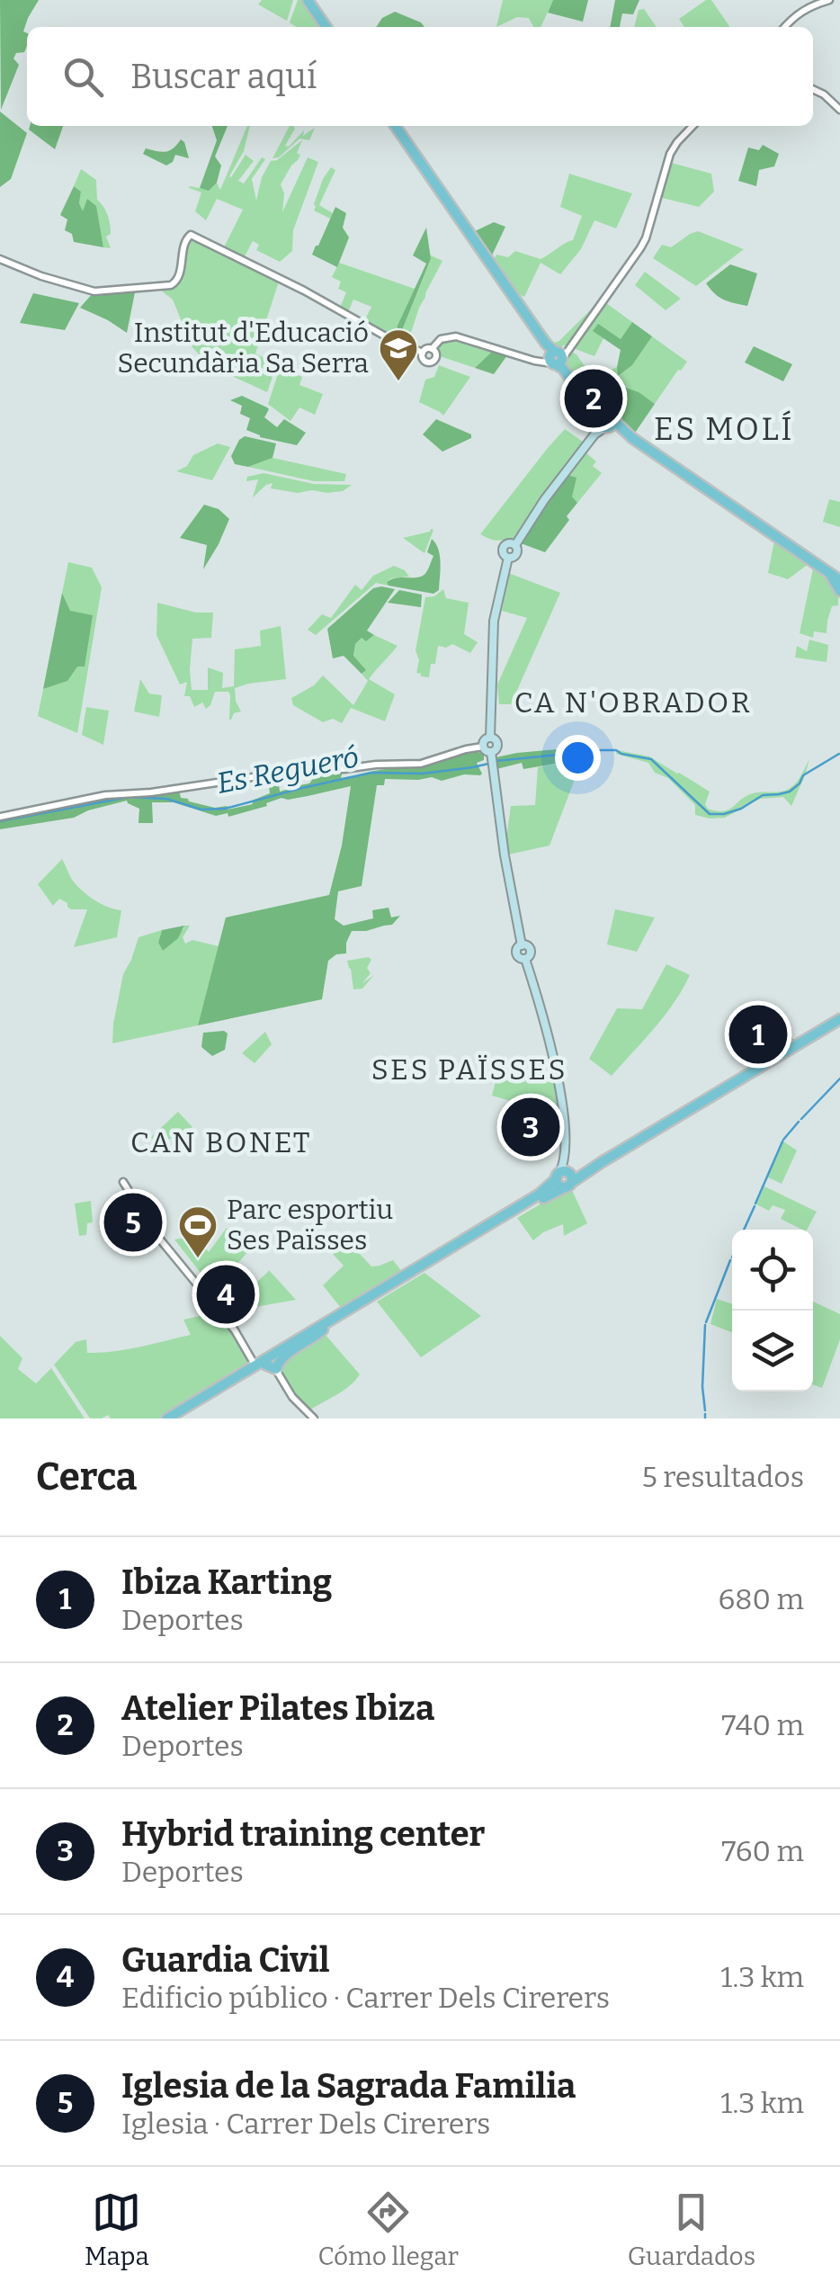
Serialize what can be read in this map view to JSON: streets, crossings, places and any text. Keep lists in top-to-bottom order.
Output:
{
  "districts": [
    "ES MOLÍ",
    "CA N'OBRADOR",
    "SES PAÏSSES",
    "CAN BONET"
  ],
  "water": ["Es Regueró"],
  "places": {
    "school or university": ["Institut d'Educació Secundària Sa Serra"],
    "sports": ["Parc esportiu Ses Païsses"]
  },
  "page": {
    "search": "Buscar aquí",
    "pins": [
      "2",
      "1",
      "3",
      "5",
      "4"
    ],
    "heading": ["Cerca", "5 resultados"],
    "list": [
      {
        "mark": "1",
        "name": "Ibiza Karting",
        "note": "Deportes",
        "value": "680 m"
      },
      {
        "mark": "2",
        "name": "Atelier Pilates Ibiza",
        "note": "Deportes",
        "value": "740 m"
      },
      {
        "mark": "3",
        "name": "Hybrid training center",
        "note": "Deportes",
        "value": "760 m"
      },
      {
        "mark": "4",
        "name": "Guardia Civil",
        "note": "Edificio público · Carrer Dels Cirerers",
        "value": "1.3 km"
      },
      {
        "mark": "5",
        "name": "Iglesia de la Sagrada Familia",
        "note": "Iglesia · Carrer Dels Cirerers",
        "value": "1.3 km"
      }
    ],
    "nav": ["Mapa", "Cómo llegar", "Guardados"]
  }
}
